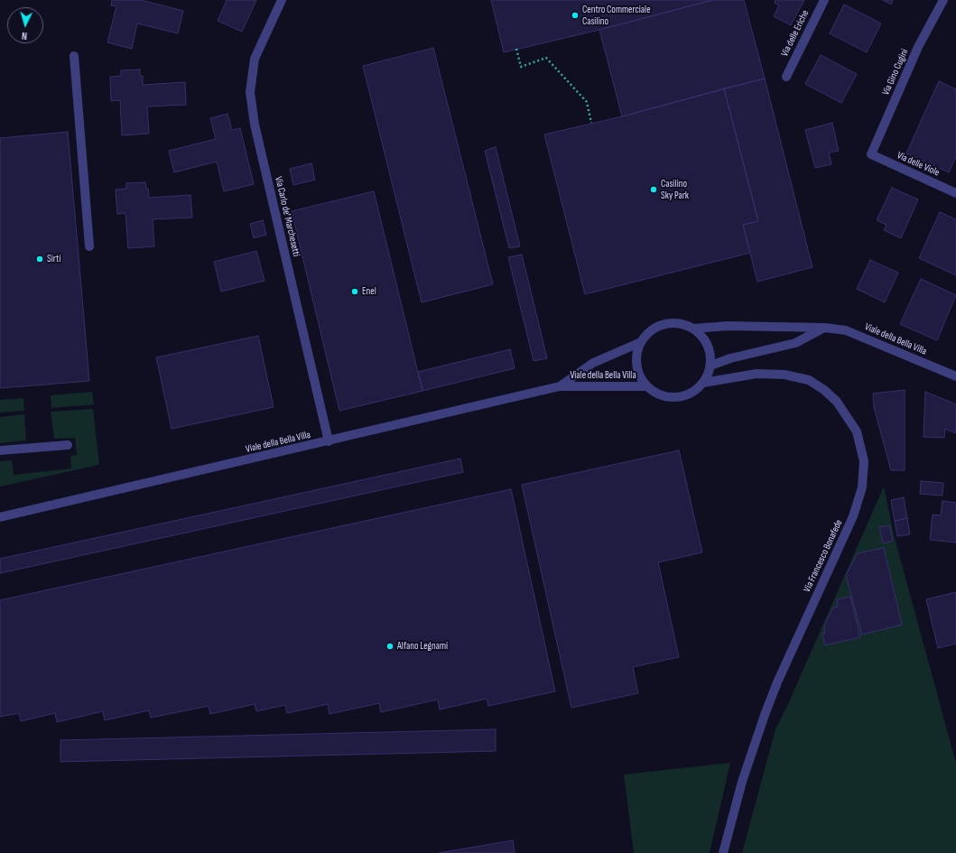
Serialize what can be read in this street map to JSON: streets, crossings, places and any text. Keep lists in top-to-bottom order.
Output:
{
  "streets": {
    "street": [
      "Via delle Eriche",
      "Via Gino Cugini",
      "Via delle Viole",
      "Via Carlo de' Marchesetti",
      "Viale della Bella Villa",
      "Via Francesco Bonafede"
    ]
  },
  "crossings": [
    ["Via Gino Cugini", "Via delle Viole"],
    ["Via Carlo de' Marchesetti", "Viale della Bella Villa"],
    ["Viale della Bella Villa", "Via Francesco Bonafede"]
  ],
  "places": [
    "Centro Commerciale Casilino",
    "Casilino Sky Park",
    "Sirti",
    "Enel",
    "Alfano Legnami"
  ],
  "north": "bottom"
}
